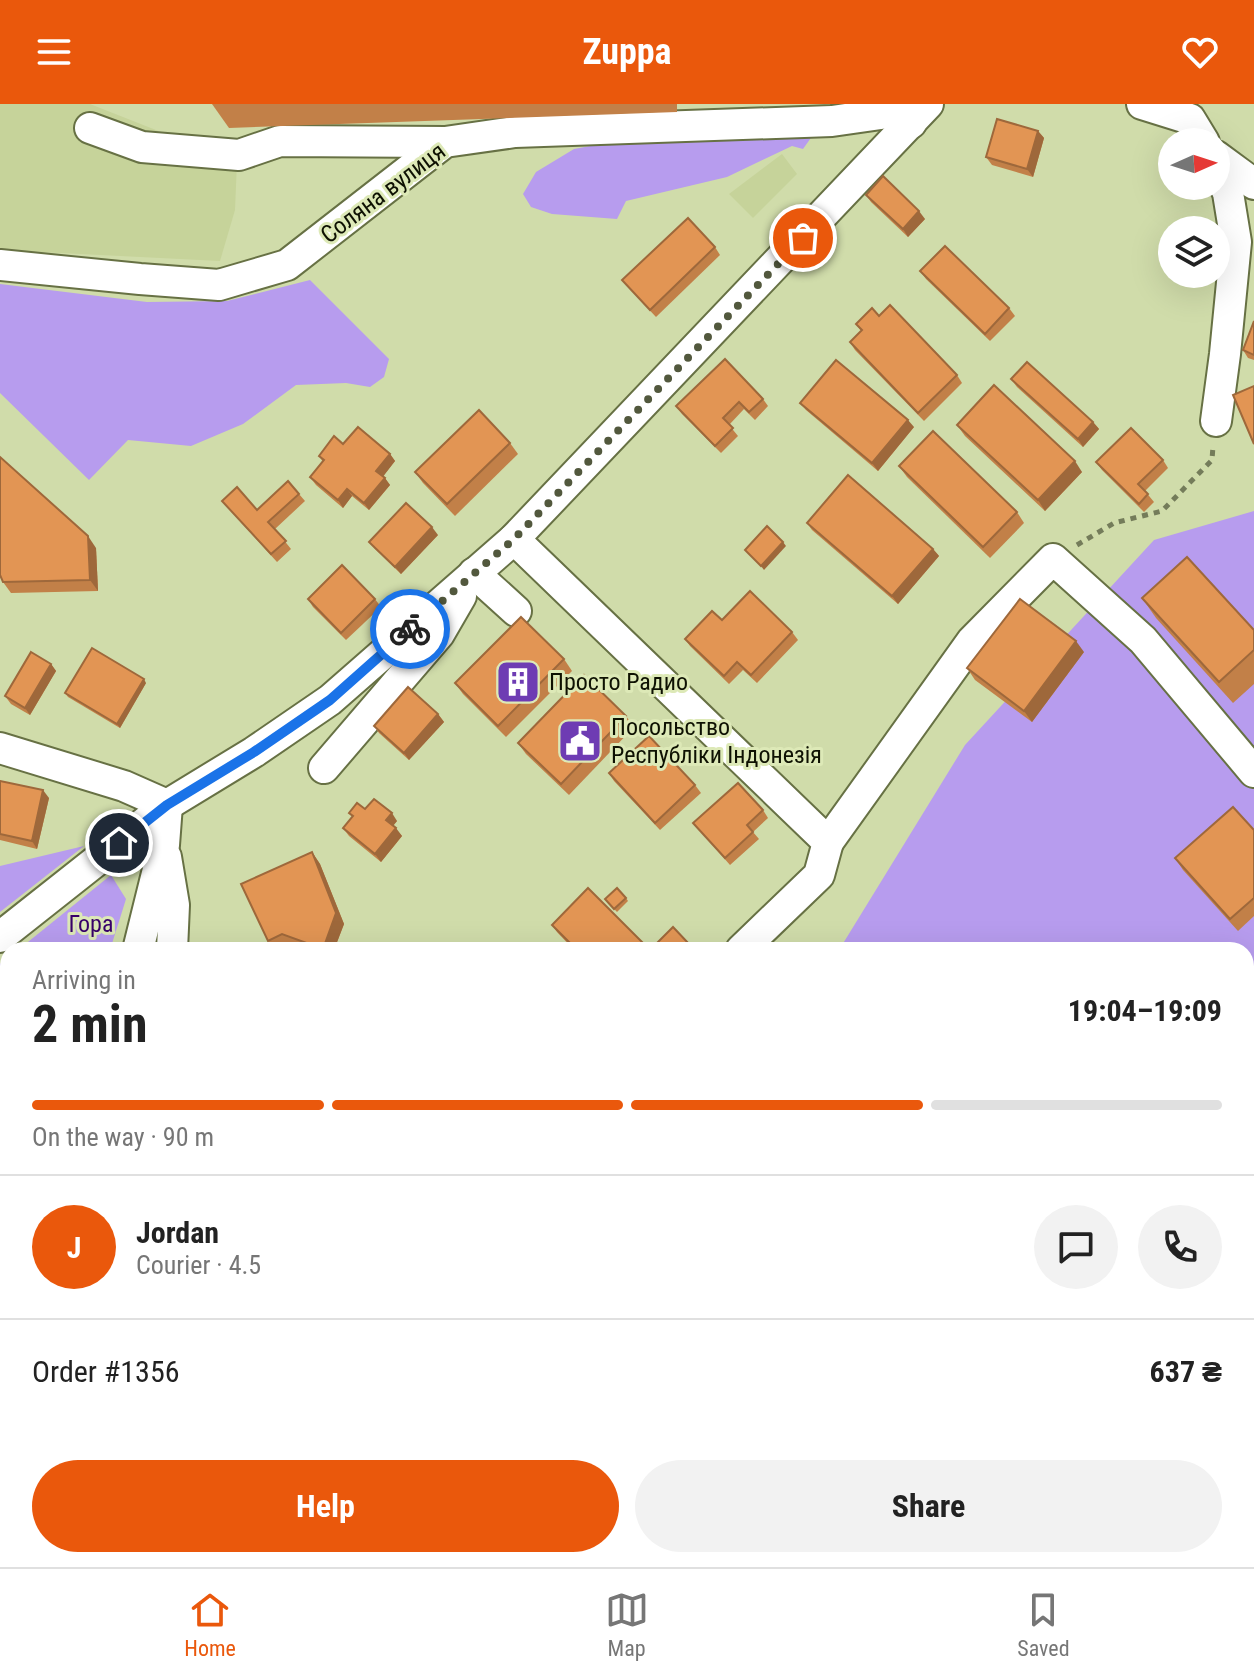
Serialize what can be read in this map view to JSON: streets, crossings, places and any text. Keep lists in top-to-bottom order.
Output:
{
  "streets": {
    "street": ["Соляна вулиця"]
  },
  "parks": ["Гора"],
  "places": {
    "building": ["Просто Радио"],
    "public building": ["Посольство Республіки Індонезія"]
  },
  "north": "right",
  "page": {
    "header": "Zuppa",
    "heading": ["2 min", "Arriving in", "19:04–19:09"],
    "panel": [
      "Jordan",
      "Courier · 4.5",
      "Order #1356",
      "637 ₴"
    ],
    "bar": "On the way · 90 m",
    "round": "J",
    "buttons": ["Help", "Share"],
    "tabs": ["Home", "Map", "Saved"]
  }
}
